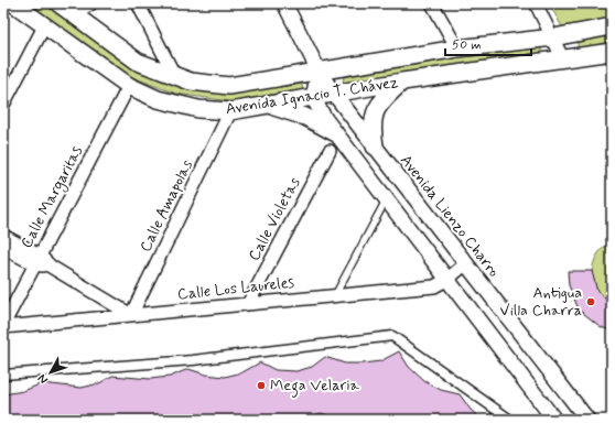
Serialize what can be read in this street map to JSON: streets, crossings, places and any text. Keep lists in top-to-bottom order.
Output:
{
  "streets": {
    "main road": ["Avenida Ignacio T. Chávez"],
    "street": [
      "Calle Margaritas",
      "Calle Amapolas",
      "Avenida Lienzo Charro",
      "Calle Violetas",
      "Calle Los Laureles"
    ]
  },
  "crossings": [
    ["Avenida Ignacio T. Chávez", "Calle Margaritas"],
    ["Avenida Ignacio T. Chávez", "Calle Amapolas"],
    ["Avenida Ignacio T. Chávez", "Avenida Lienzo Charro"],
    ["Calle Margaritas", "Calle Los Laureles"],
    ["Calle Amapolas", "Calle Los Laureles"],
    ["Avenida Lienzo Charro", "Calle Los Laureles"],
    ["Calle Violetas", "Calle Los Laureles"]
  ],
  "places": ["Antigua Villa Charra", "Mega Velaria"],
  "scale_bar": "50 m",
  "north": "bottom left"
}
